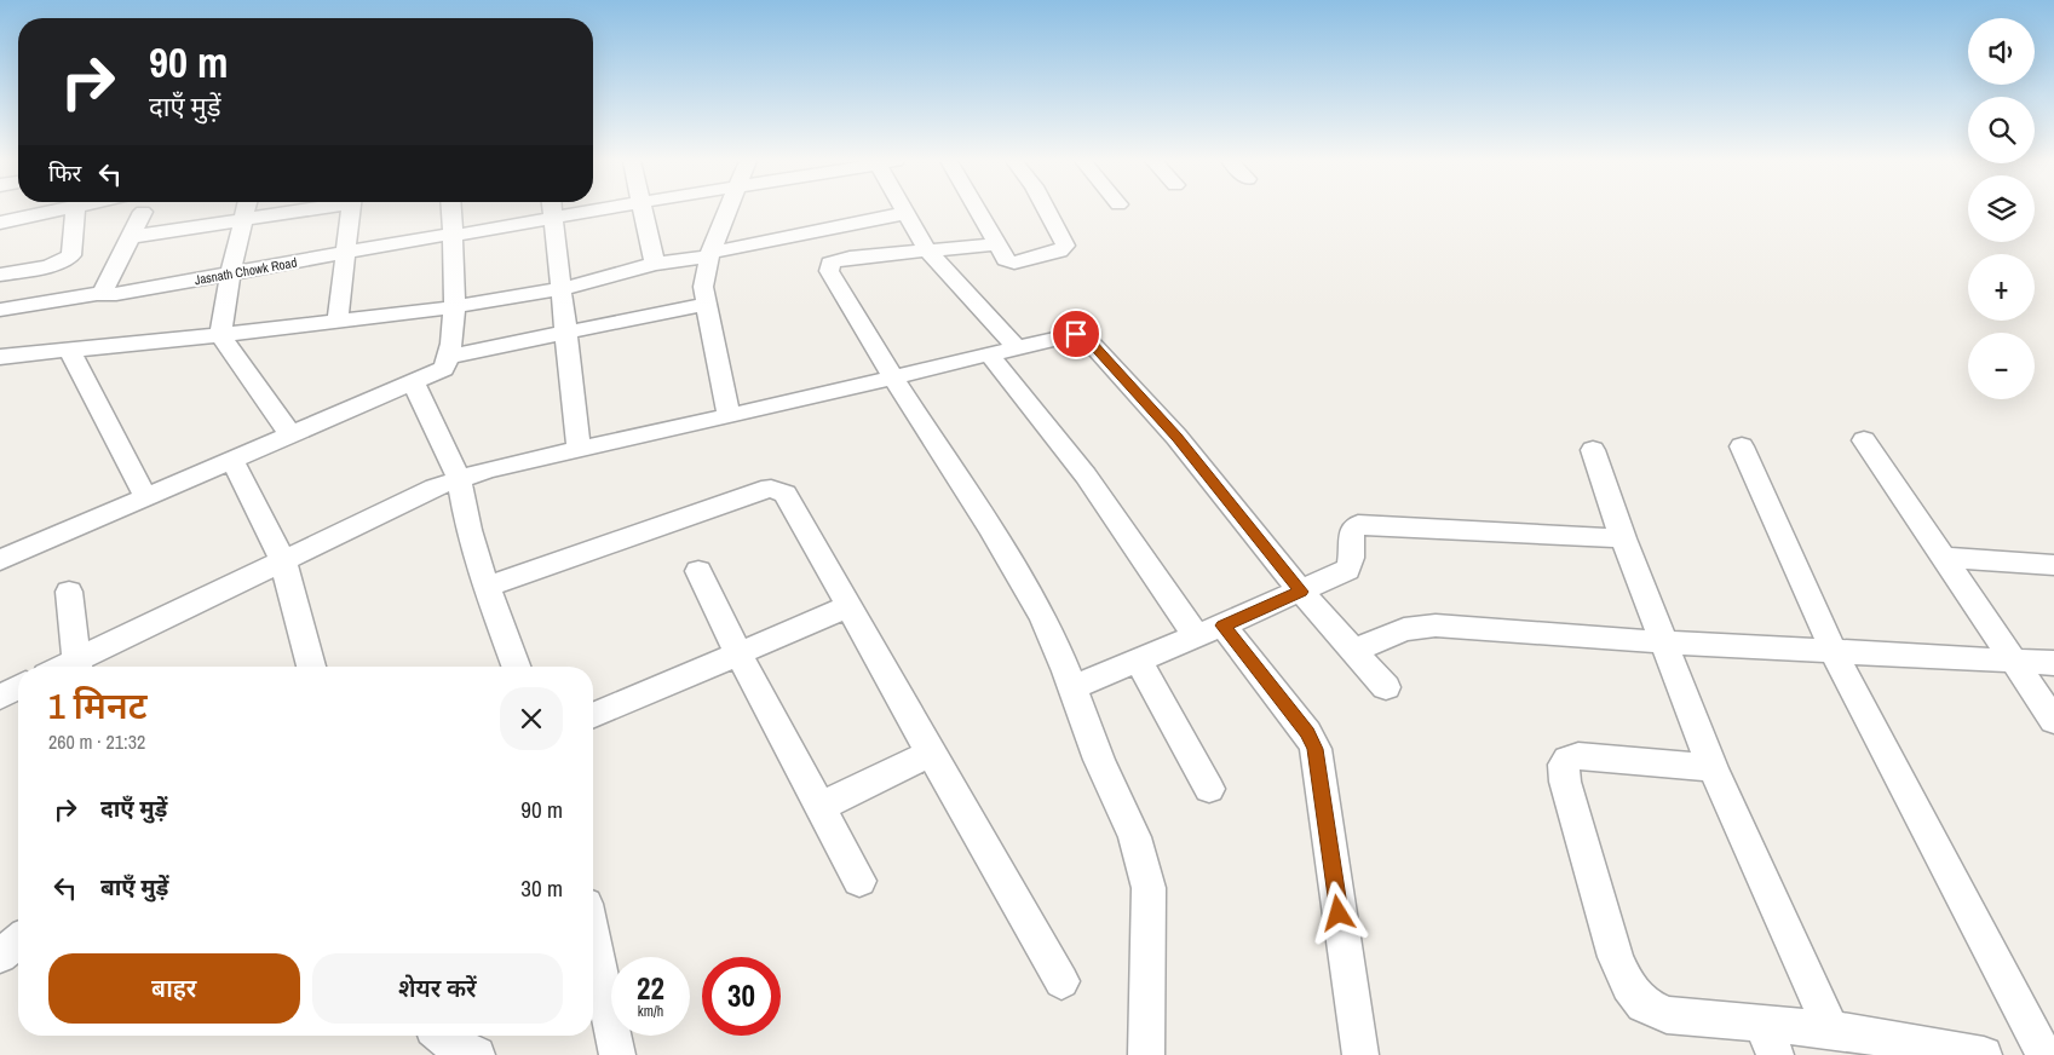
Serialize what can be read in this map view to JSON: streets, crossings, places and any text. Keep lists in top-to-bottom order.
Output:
{
  "streets": {
    "street": ["Jasnath Chowk Road"]
  },
  "page": {
    "map_buttons": ["+", "−"],
    "turn": ["90 m", "दाएँ मुड़ें"],
    "then": "फिर",
    "heading": ["1 मिनट", "260 m · 21:32"],
    "list": [
      {
        "name": "दाएँ मुड़ें",
        "value": "90 m"
      },
      {
        "name": "बाएँ मुड़ें",
        "value": "30 m"
      }
    ],
    "buttons": ["बाहर", "शेयर करें"],
    "speed": "22 km/h",
    "limit": "30"
  }
}
